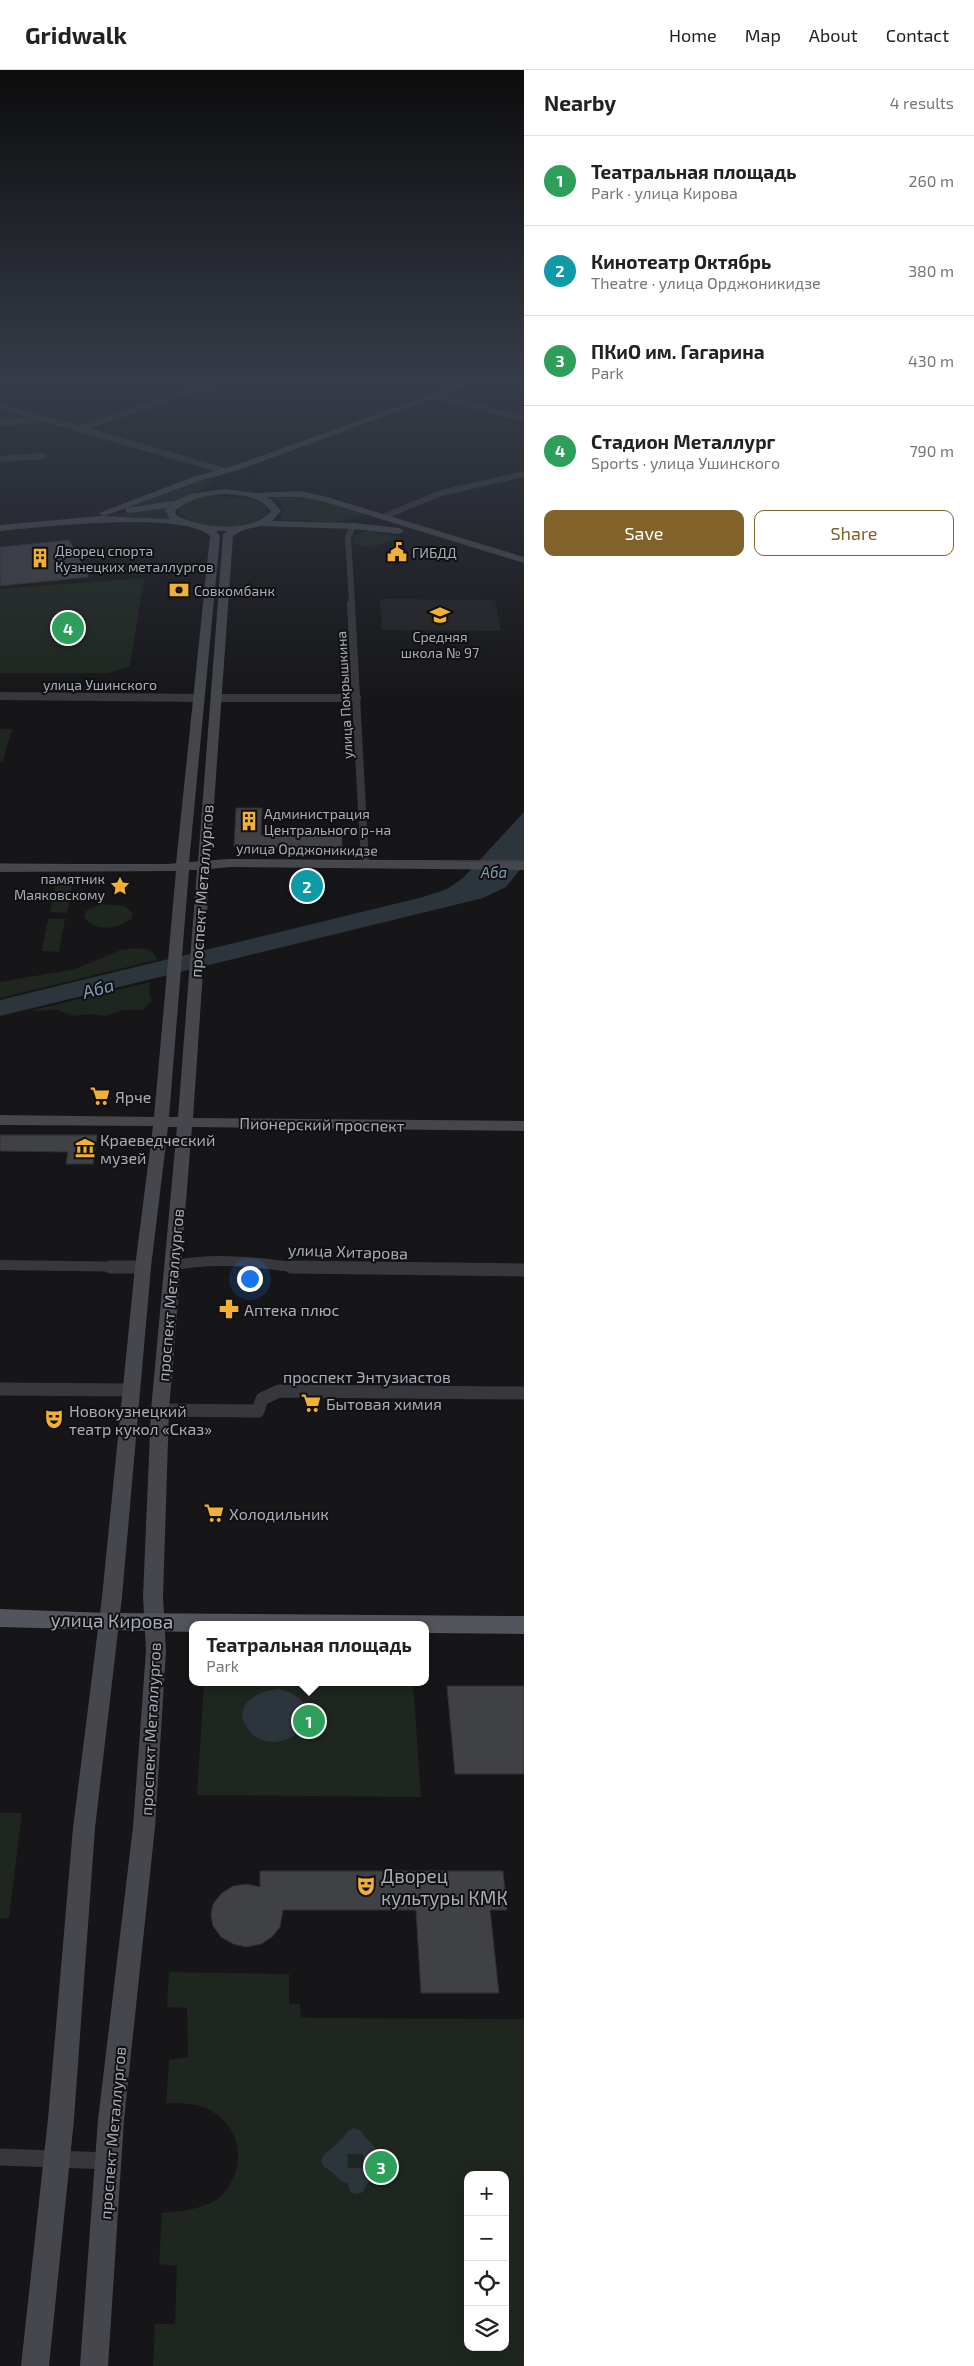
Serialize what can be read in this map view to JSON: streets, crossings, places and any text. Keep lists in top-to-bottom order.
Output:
{
  "streets": {
    "main road": [
      "улица Орджоникидзе",
      "проспект Металлургов",
      "Пионерский проспект",
      "улица Кирова"
    ],
    "street": [
      "улица Ушинского",
      "улица Покрышкина",
      "улица Хитарова",
      "проспект Энтузиастов"
    ]
  },
  "crossings": [
    ["улица Ушинского", "проспект Металлургов"],
    ["улица Покрышкина", "улица Орджоникидзе"],
    ["улица Орджоникидзе", "проспект Металлургов"],
    ["проспект Металлургов", "Пионерский проспект"],
    ["проспект Металлургов", "улица Хитарова"],
    ["проспект Металлургов", "проспект Энтузиастов"],
    ["проспект Металлургов", "улица Кирова"]
  ],
  "water": ["Аба"],
  "places": {
    "public building": ["ГИБДД"],
    "building": ["Дворец спорта Кузнецких металлургов", "Администрация Центрального р-на"],
    "bank": ["Совкомбанк"],
    "school or university": ["Средняя школа № 97"],
    "place": ["памятник Маяковскому"],
    "supermarket": ["Ярче", "Бытовая химия", "Холодильник"],
    "museum": ["Краеведческий музей"],
    "pharmacy": ["Аптека плюс"],
    "theatre": ["Новокузнецкий театр кукол «Сказ»", "Дворец культуры КМК"]
  },
  "page": {
    "header": "Gridwalk",
    "nav": [
      "Home",
      "Map",
      "About",
      "Contact"
    ],
    "heading": ["Nearby", "4 results"],
    "list": [
      {
        "mark": "1",
        "name": "Театральная площадь",
        "note": "Park · улица Кирова",
        "value": "260 m"
      },
      {
        "mark": "2",
        "name": "Кинотеатр Октябрь",
        "note": "Theatre · улица Орджоникидзе",
        "value": "380 m"
      },
      {
        "mark": "3",
        "name": "ПКиО им. Гагарина",
        "note": "Park",
        "value": "430 m"
      },
      {
        "mark": "4",
        "name": "Стадион Металлург",
        "note": "Sports · улица Ушинского",
        "value": "790 m"
      }
    ],
    "buttons": ["Save", "Share"],
    "pins": [
      "4",
      "2",
      "1",
      "3"
    ],
    "popup": ["Театральная площадь", "Park"],
    "map_buttons": ["+", "−"]
  }
}
